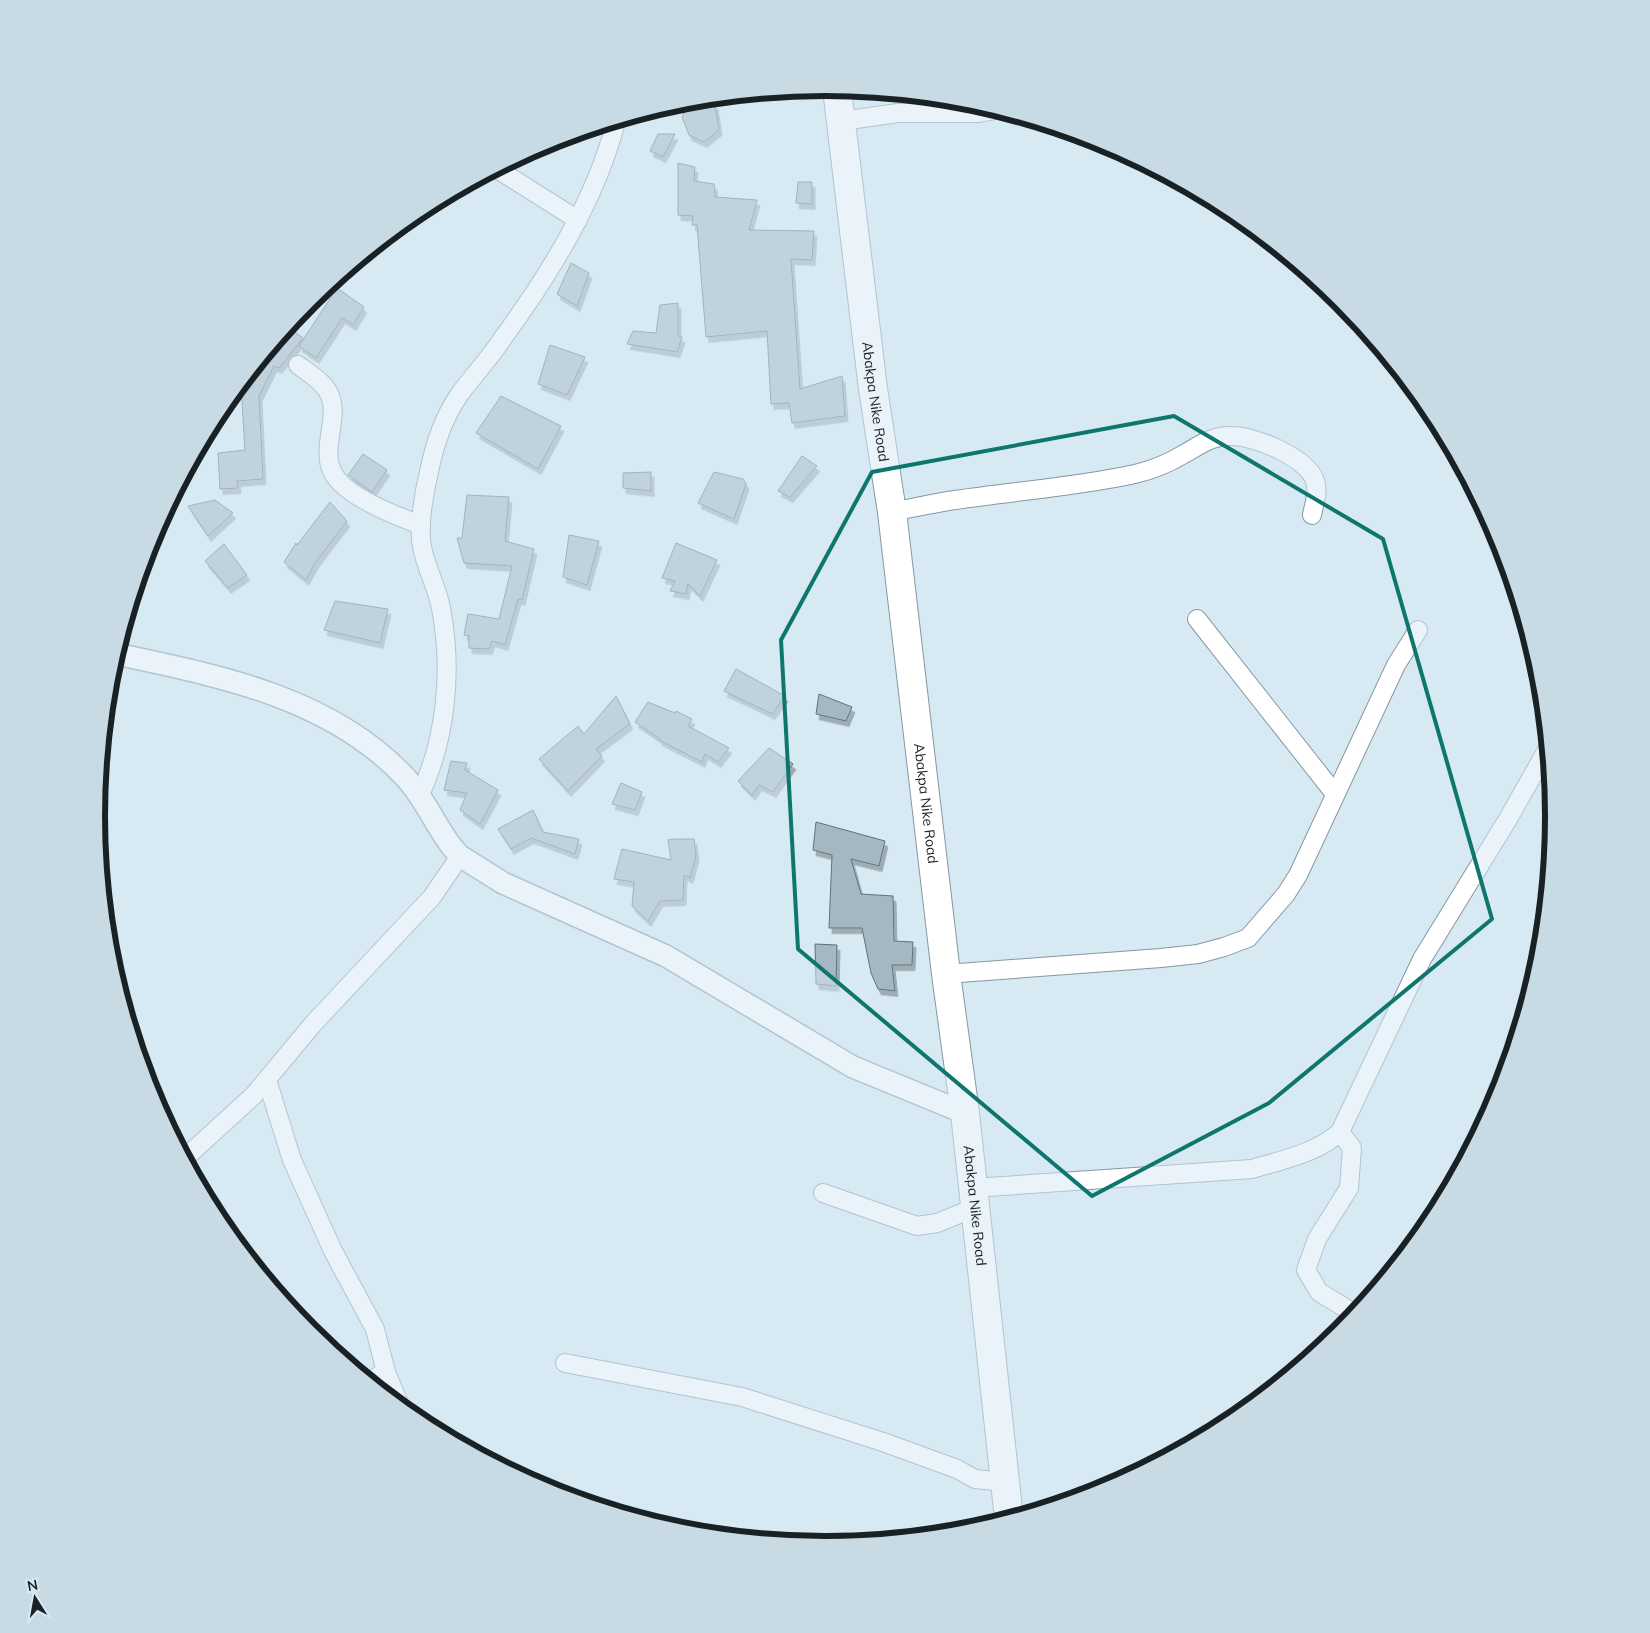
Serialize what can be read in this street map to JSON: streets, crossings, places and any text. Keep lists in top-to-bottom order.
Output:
{
  "streets": {
    "main road": ["Abakpa Nike Road"]
  },
  "north": "top"
}
